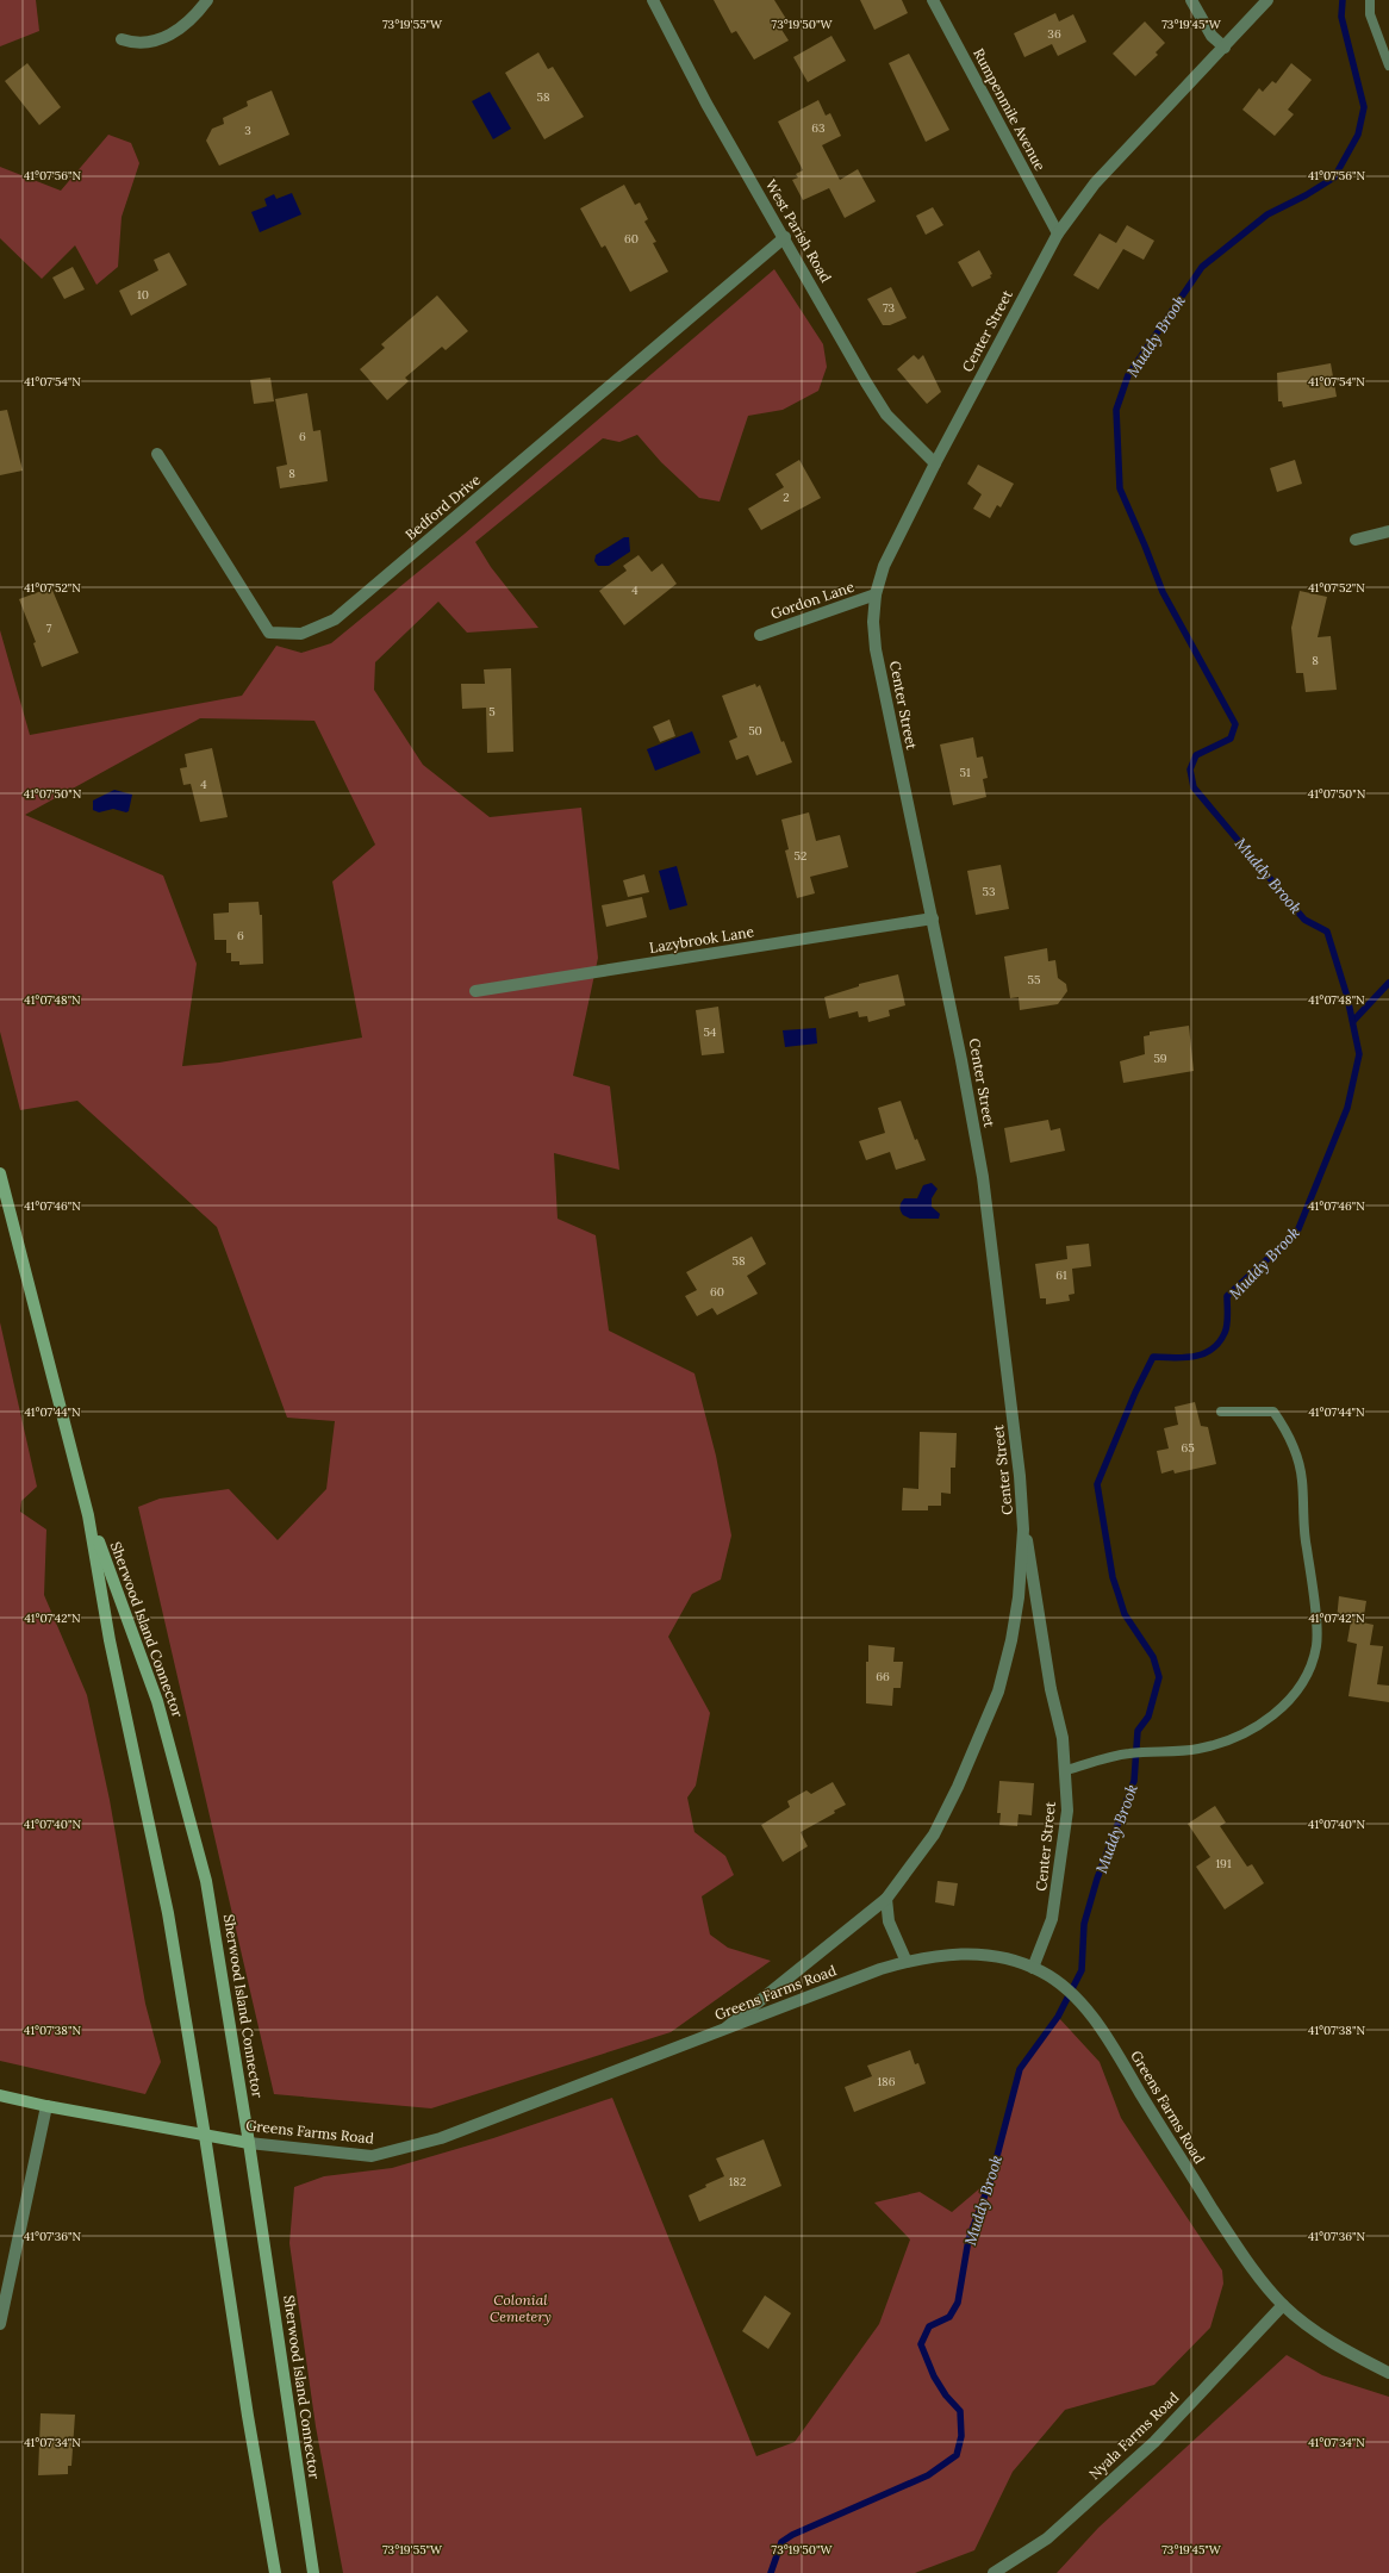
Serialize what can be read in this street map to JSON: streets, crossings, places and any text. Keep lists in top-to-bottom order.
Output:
{
  "streets": {
    "main road": ["Sherwood Island Connector", "Greens Farms Road"],
    "street": [
      "Rumpenmile Avenue",
      "West Parish Road",
      "Center Street",
      "Bedford Drive",
      "Gordon Lane",
      "Lazybrook Lane",
      "Nyala Farms Road"
    ]
  },
  "crossings": [
    ["Rumpenmile Avenue", "Center Street"],
    ["West Parish Road", "Center Street"],
    ["West Parish Road", "Bedford Drive"],
    ["Center Street", "Gordon Lane"],
    ["Center Street", "Lazybrook Lane"],
    ["Center Street", "Greens Farms Road"],
    ["Sherwood Island Connector", "Greens Farms Road"],
    ["Greens Farms Road", "Nyala Farms Road"]
  ],
  "water": ["Muddy Brook"],
  "parks": ["Colonial Cemetery"],
  "house_numbers": [
    "36",
    "58",
    "63",
    "3",
    "60",
    "10",
    "73",
    "6",
    "8",
    "2",
    "4",
    "7",
    "8",
    "5",
    "50",
    "51",
    "4",
    "52",
    "53",
    "6",
    "55",
    "54",
    "59",
    "58",
    "61",
    "60",
    "65",
    "66",
    "191",
    "186",
    "182"
  ],
  "coordinates": [
    "73°19'55\"W",
    "73°19'50\"W",
    "73°19'45\"W",
    "41°07'56\"N",
    "41°07'54\"N",
    "41°07'52\"N",
    "41°07'50\"N",
    "41°07'48\"N",
    "41°07'46\"N",
    "41°07'44\"N",
    "41°07'42\"N",
    "41°07'40\"N",
    "41°07'38\"N",
    "41°07'36\"N",
    "41°07'34\"N"
  ]
}
